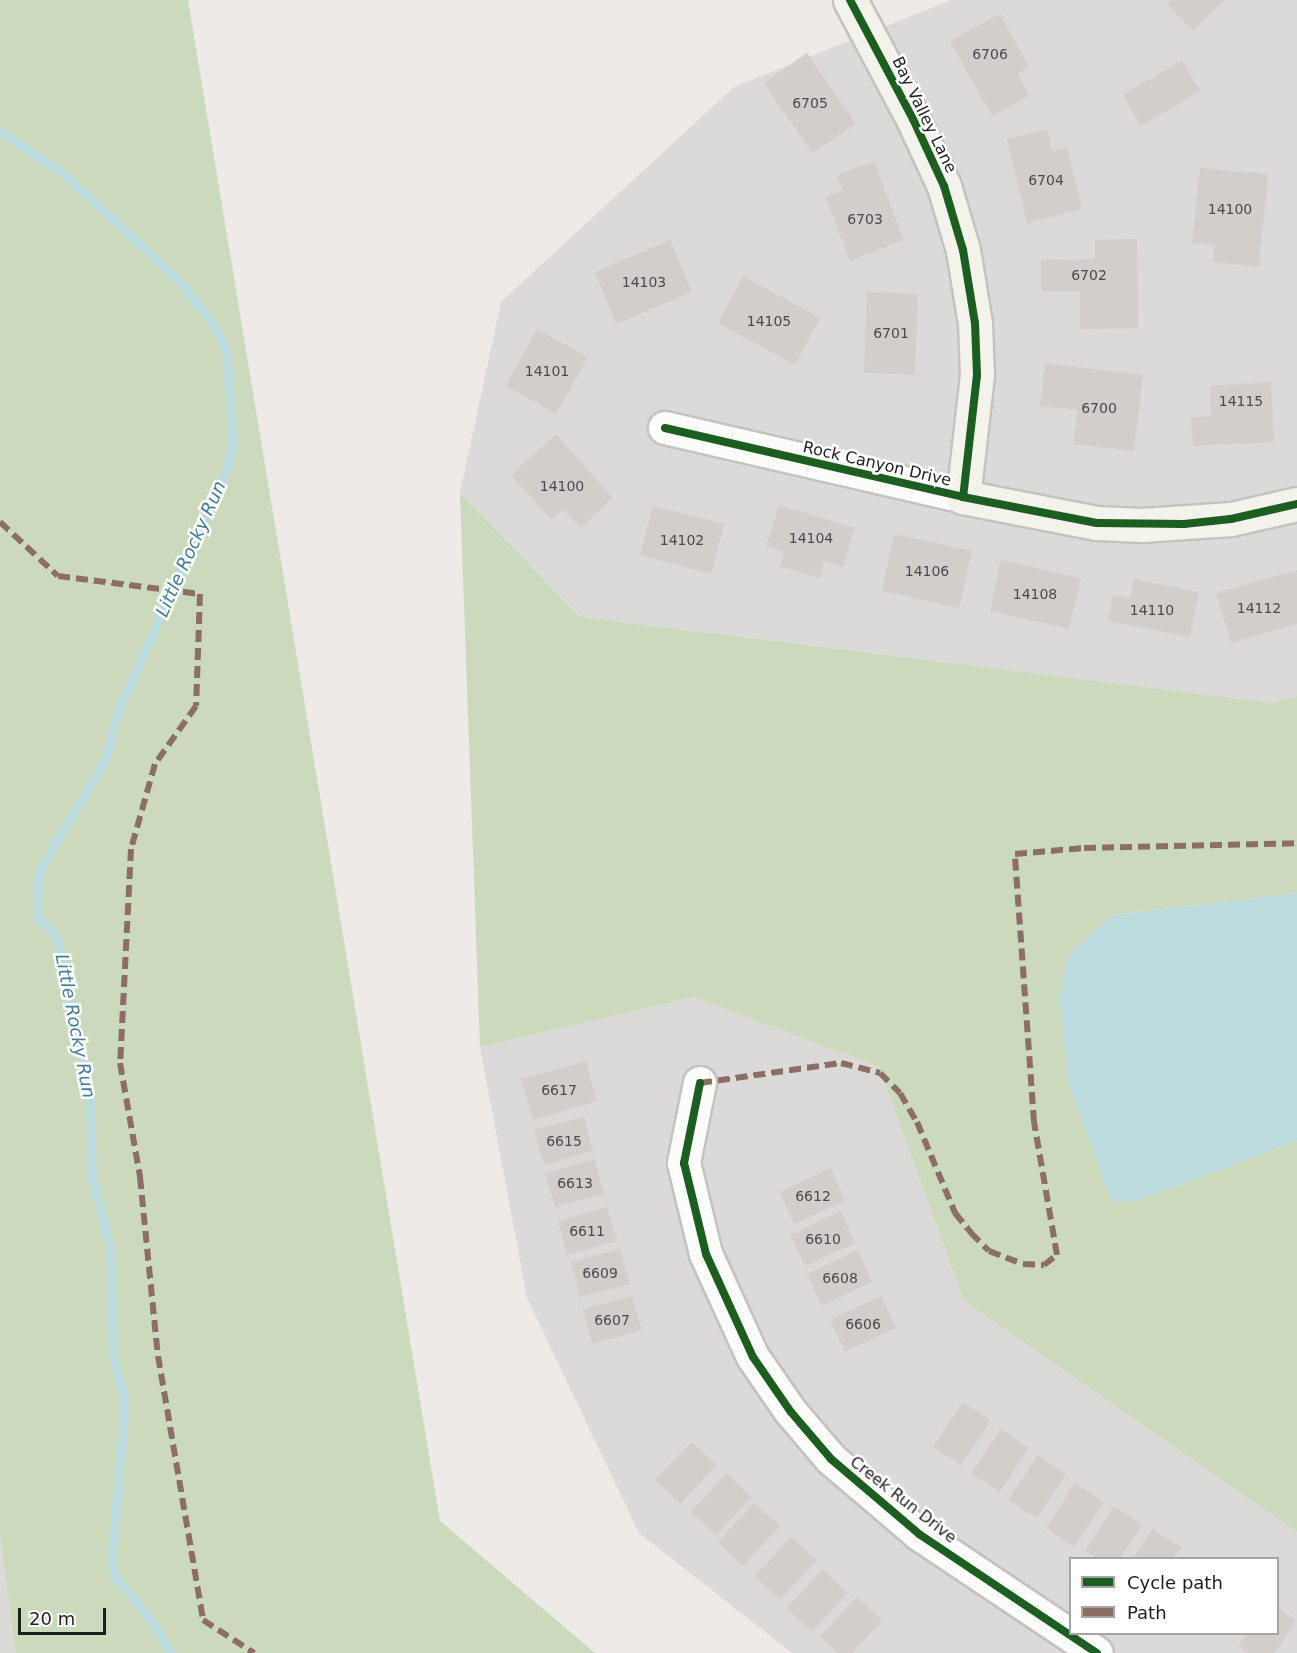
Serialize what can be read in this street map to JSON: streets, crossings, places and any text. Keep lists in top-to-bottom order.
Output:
{
  "streets": {
    "street": ["Bay Valley Lane", "Rock Canyon Drive", "Creek Run Drive"]
  },
  "crossings": [
    ["Bay Valley Lane", "Rock Canyon Drive"]
  ],
  "water": ["Little Rocky Run"],
  "house_numbers": [
    "6706",
    "6705",
    "6704",
    "14100",
    "6703",
    "6702",
    "14103",
    "14105",
    "6701",
    "14101",
    "14115",
    "6700",
    "14100",
    "14104",
    "14102",
    "14106",
    "14108",
    "14112",
    "14110",
    "6617",
    "6615",
    "6613",
    "6612",
    "6611",
    "6610",
    "6609",
    "6608",
    "6607",
    "6606"
  ],
  "legend": ["Cycle path", "Path"],
  "scale_bar": "20 m"
}
